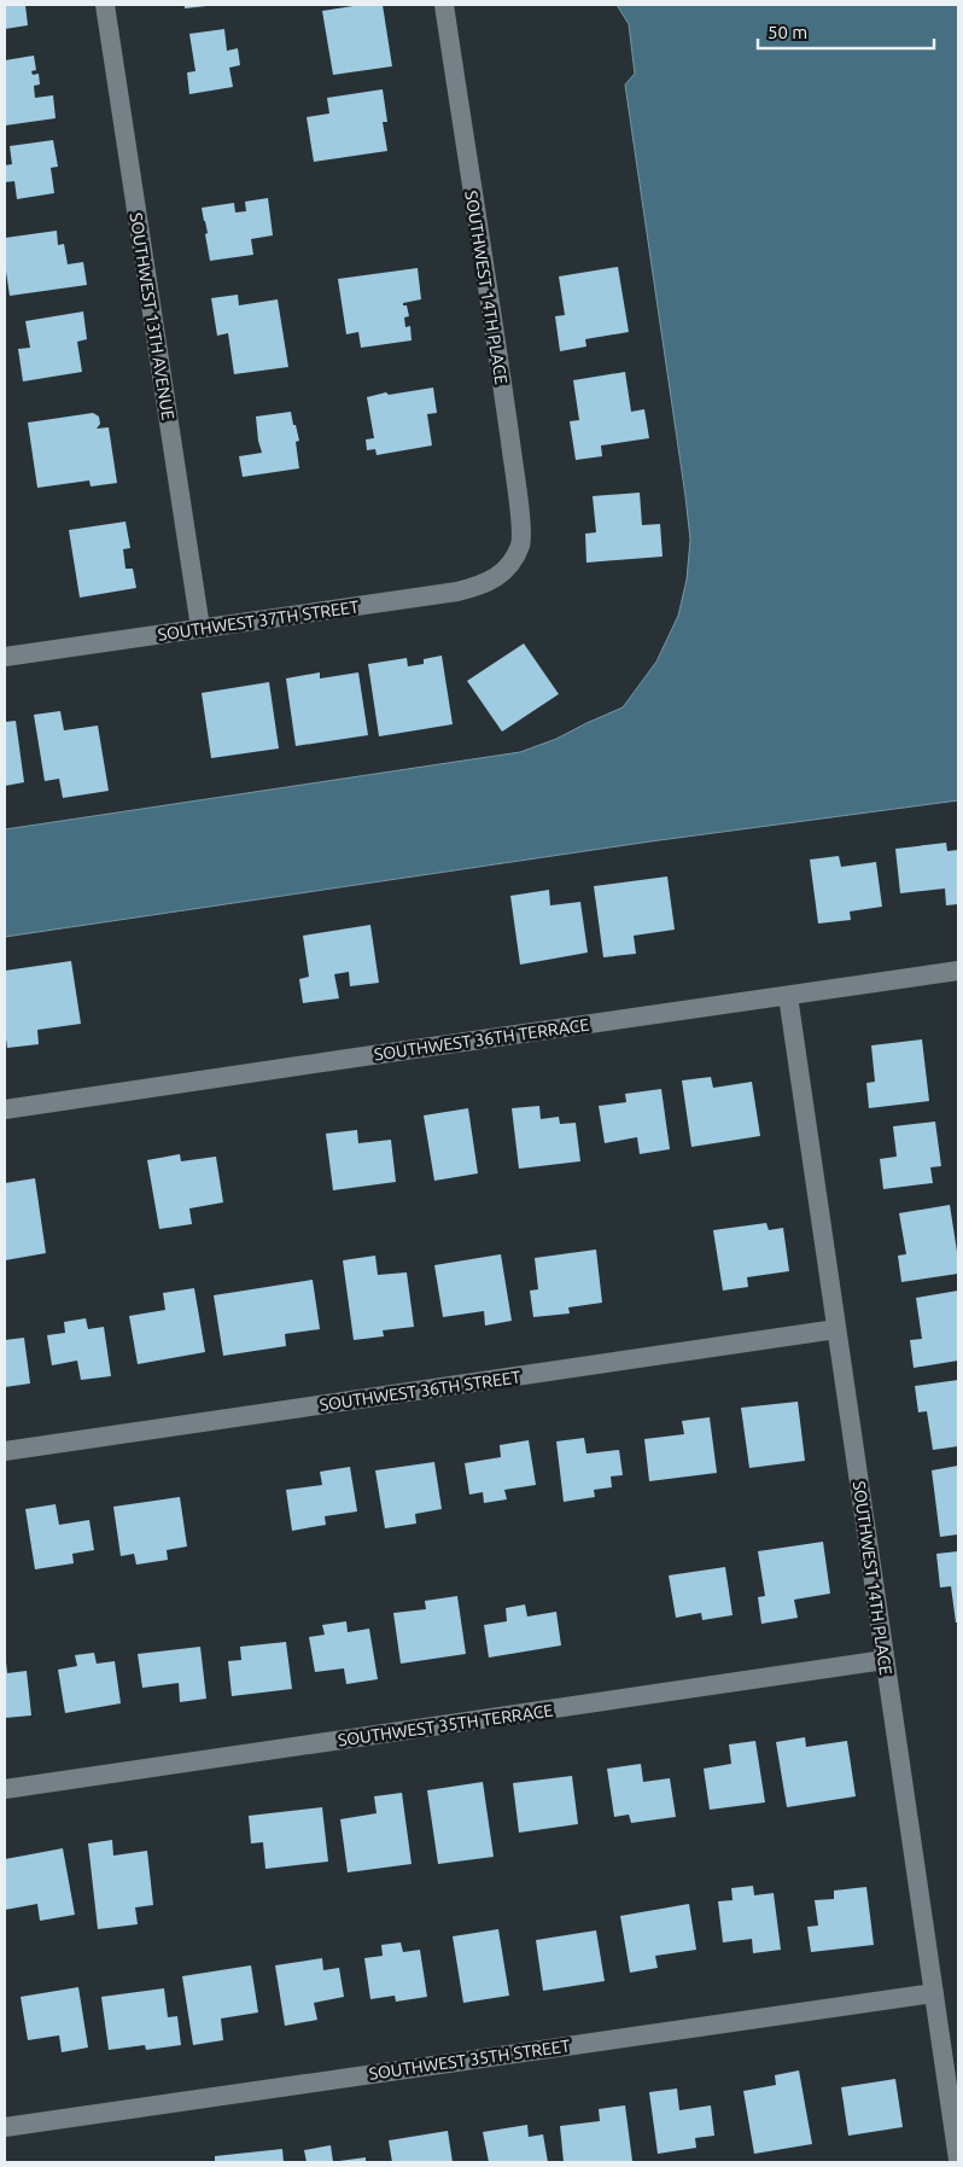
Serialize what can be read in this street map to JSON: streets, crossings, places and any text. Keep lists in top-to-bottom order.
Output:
{
  "streets": {
    "street": [
      "SOUTHWEST 14TH PLACE",
      "SOUTHWEST 13TH AVENUE",
      "SOUTHWEST 37TH STREET",
      "SOUTHWEST 36TH TERRACE",
      "SOUTHWEST 36TH STREET",
      "SOUTHWEST 35TH TERRACE",
      "SOUTHWEST 35TH STREET"
    ]
  },
  "crossings": [
    ["SOUTHWEST 14TH PLACE", "SOUTHWEST 37TH STREET"],
    ["SOUTHWEST 14TH PLACE", "SOUTHWEST 36TH TERRACE"],
    ["SOUTHWEST 14TH PLACE", "SOUTHWEST 36TH STREET"],
    ["SOUTHWEST 14TH PLACE", "SOUTHWEST 35TH TERRACE"],
    ["SOUTHWEST 14TH PLACE", "SOUTHWEST 35TH STREET"],
    ["SOUTHWEST 13TH AVENUE", "SOUTHWEST 37TH STREET"]
  ],
  "scale_bar": "50 m"
}
